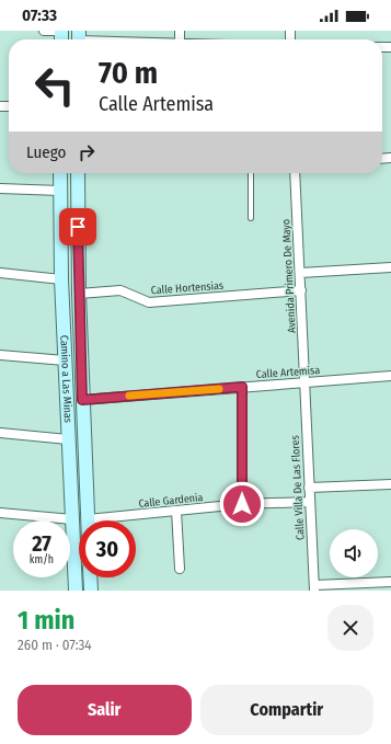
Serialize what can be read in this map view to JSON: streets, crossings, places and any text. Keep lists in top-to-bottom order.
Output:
{
  "streets": {
    "street": [
      "Avenida Primero De Mayo",
      "Calle Hortensias",
      "Calle Artemisa",
      "Camino a Las Minas",
      "Calle Villa De Las Flores",
      "Calle Gardenia"
    ]
  },
  "crossings": [
    ["Avenida Primero De Mayo", "Calle Hortensias"],
    ["Avenida Primero De Mayo", "Calle Artemisa"],
    ["Avenida Primero De Mayo", "Calle Villa De Las Flores"],
    ["Calle Hortensias", "Camino a Las Minas"],
    ["Calle Artemisa", "Camino a Las Minas"],
    ["Calle Artemisa", "Calle Villa De Las Flores"],
    ["Camino a Las Minas", "Calle Gardenia"],
    ["Calle Villa De Las Flores", "Calle Gardenia"]
  ],
  "page": {
    "status": "07:33",
    "turn": ["70 m", "Calle Artemisa"],
    "then": "Luego",
    "speed": "27 km/h",
    "limit": "30",
    "heading": ["1 min", "260 m · 07:34"],
    "buttons": ["Salir", "Compartir"]
  }
}
